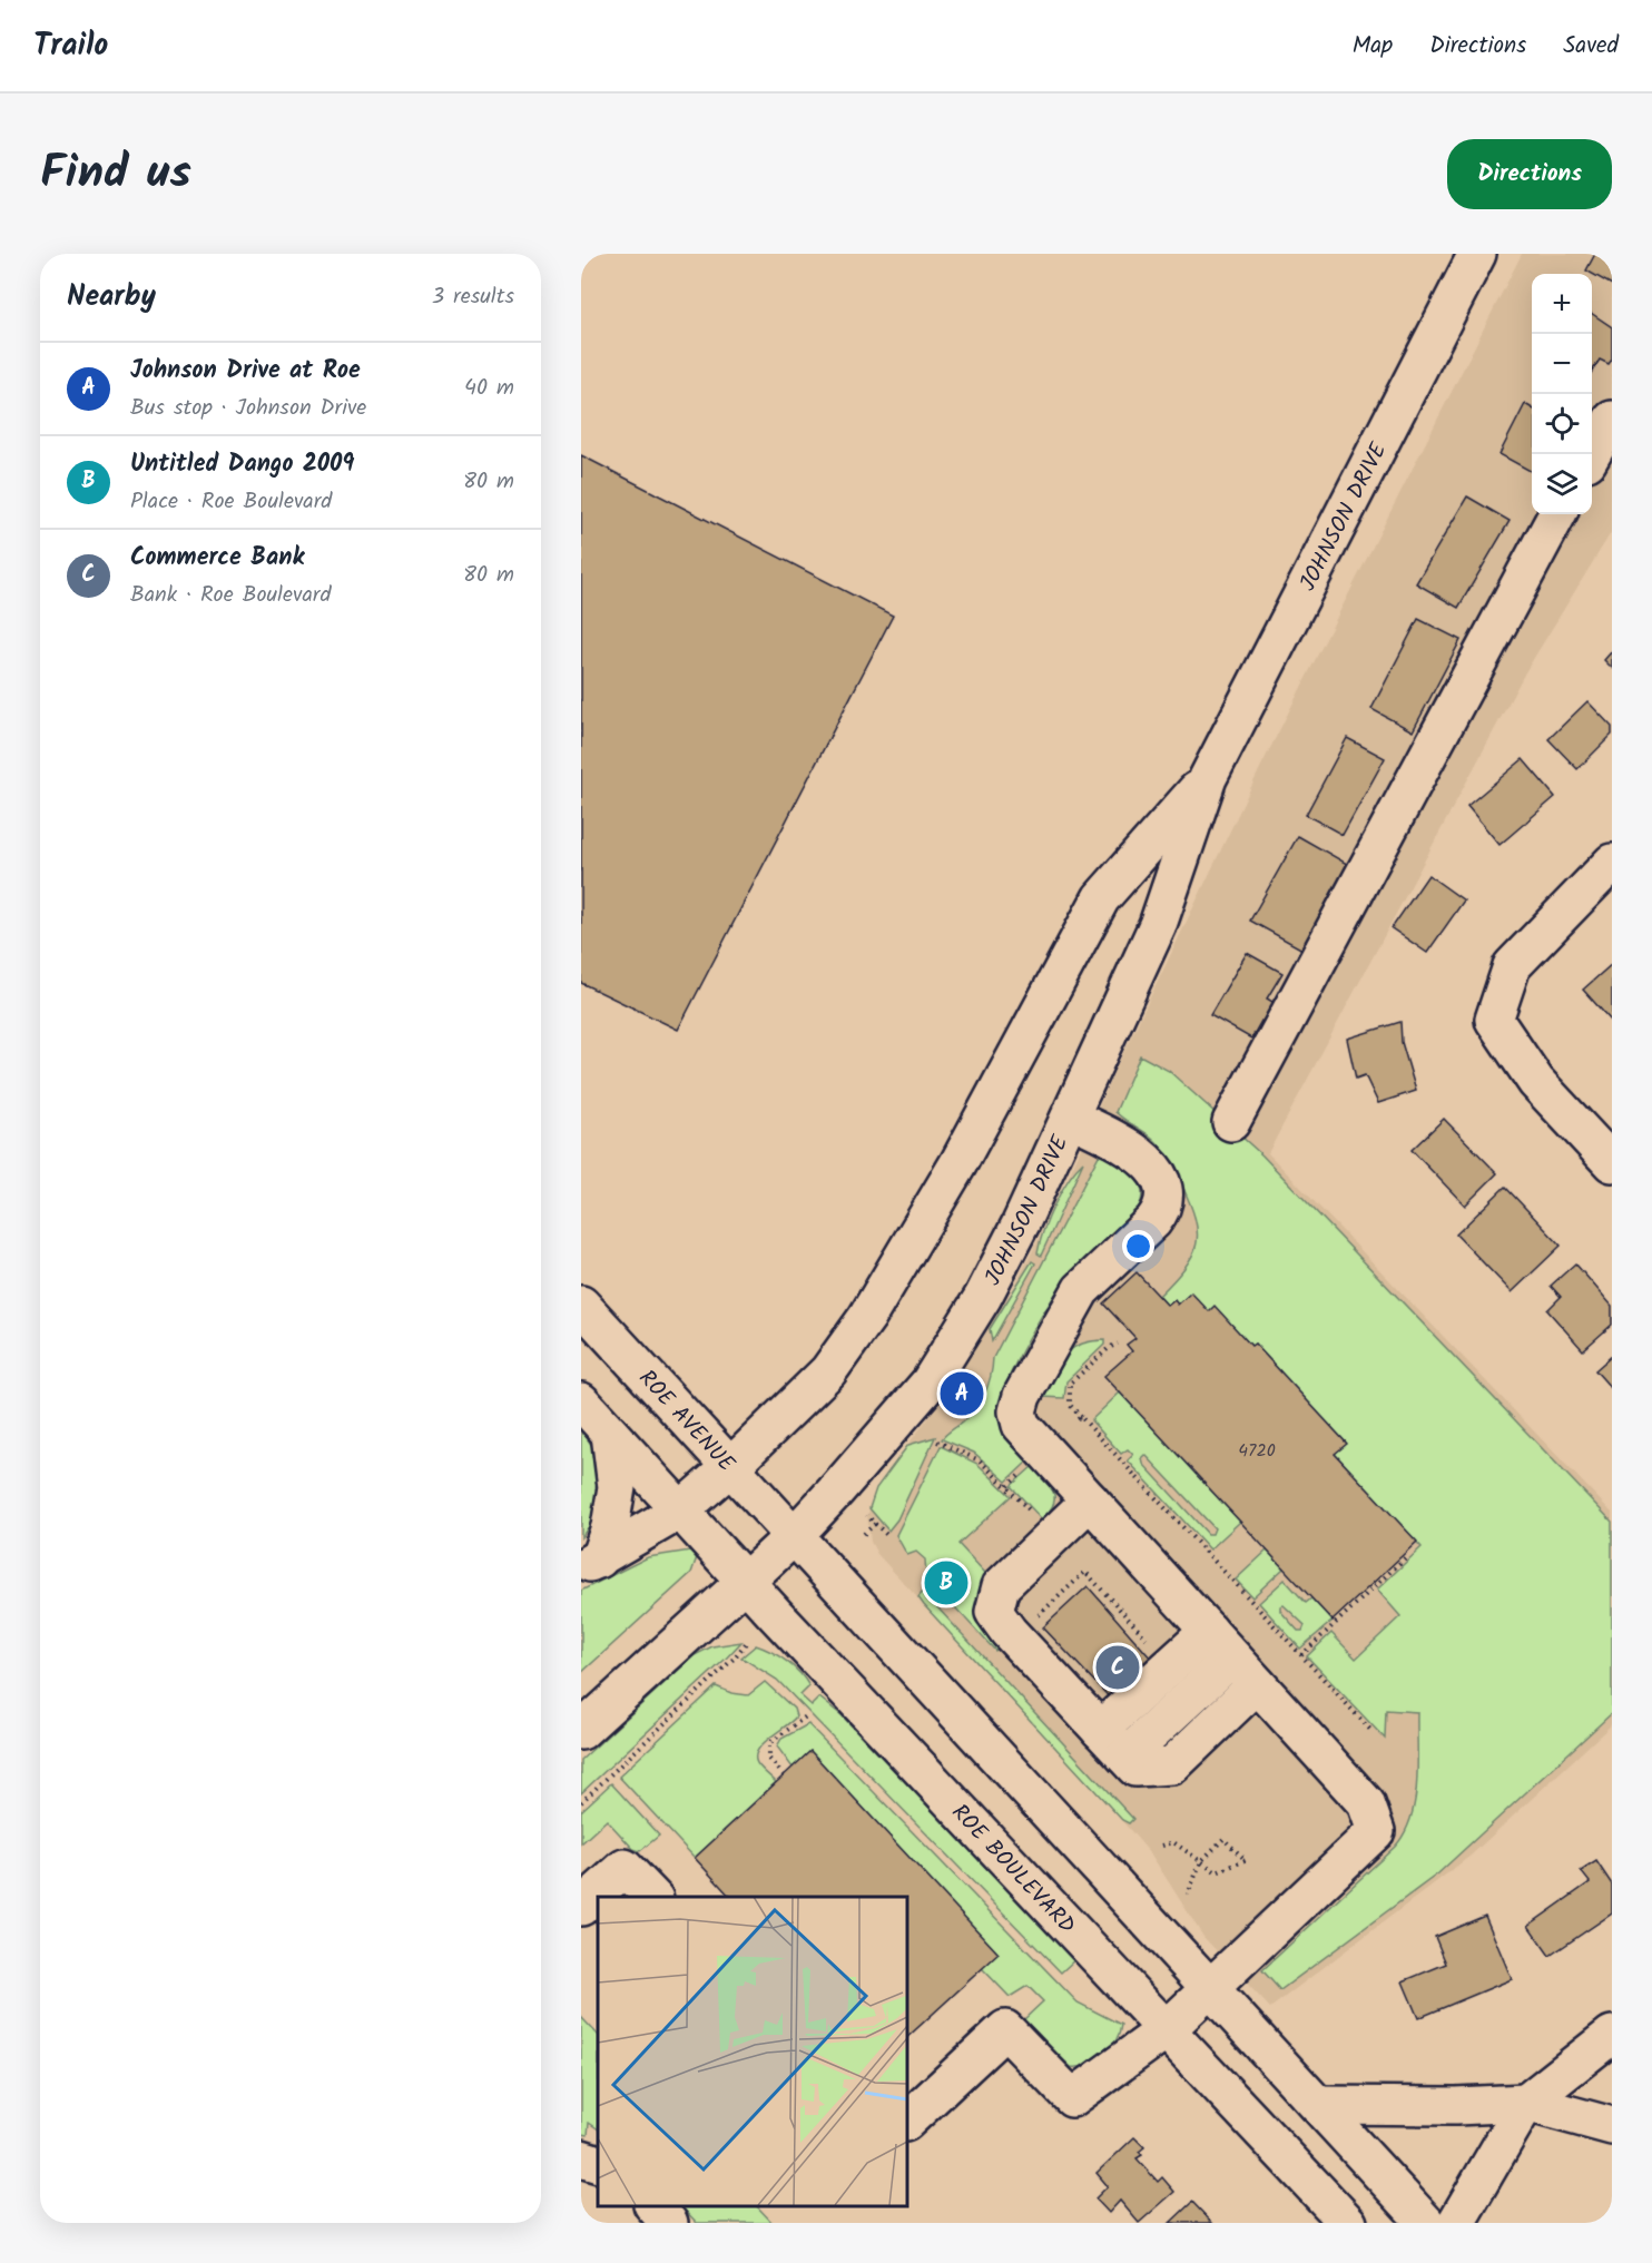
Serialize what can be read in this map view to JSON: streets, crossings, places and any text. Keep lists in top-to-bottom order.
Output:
{
  "streets": {
    "main road": ["JOHNSON DRIVE", "ROE AVENUE", "ROE BOULEVARD"]
  },
  "crossings": [
    ["JOHNSON DRIVE", "ROE AVENUE"],
    ["JOHNSON DRIVE", "ROE BOULEVARD"]
  ],
  "house_numbers": ["4720"],
  "page": {
    "header": "Trailo",
    "nav": ["Map", "Directions", "Saved"],
    "title": "Find us",
    "buttons": "Directions",
    "heading": ["Nearby", "3 results"],
    "map_buttons": ["+", "−"],
    "list": [
      {
        "mark": "A",
        "name": "Johnson Drive at Roe",
        "note": "Bus stop · Johnson Drive",
        "value": "40 m"
      },
      {
        "mark": "B",
        "name": "Untitled Dango 2009",
        "note": "Place · Roe Boulevard",
        "value": "80 m"
      },
      {
        "mark": "C",
        "name": "Commerce Bank",
        "note": "Bank · Roe Boulevard",
        "value": "80 m"
      }
    ],
    "pins": ["A", "B", "C"]
  }
}
